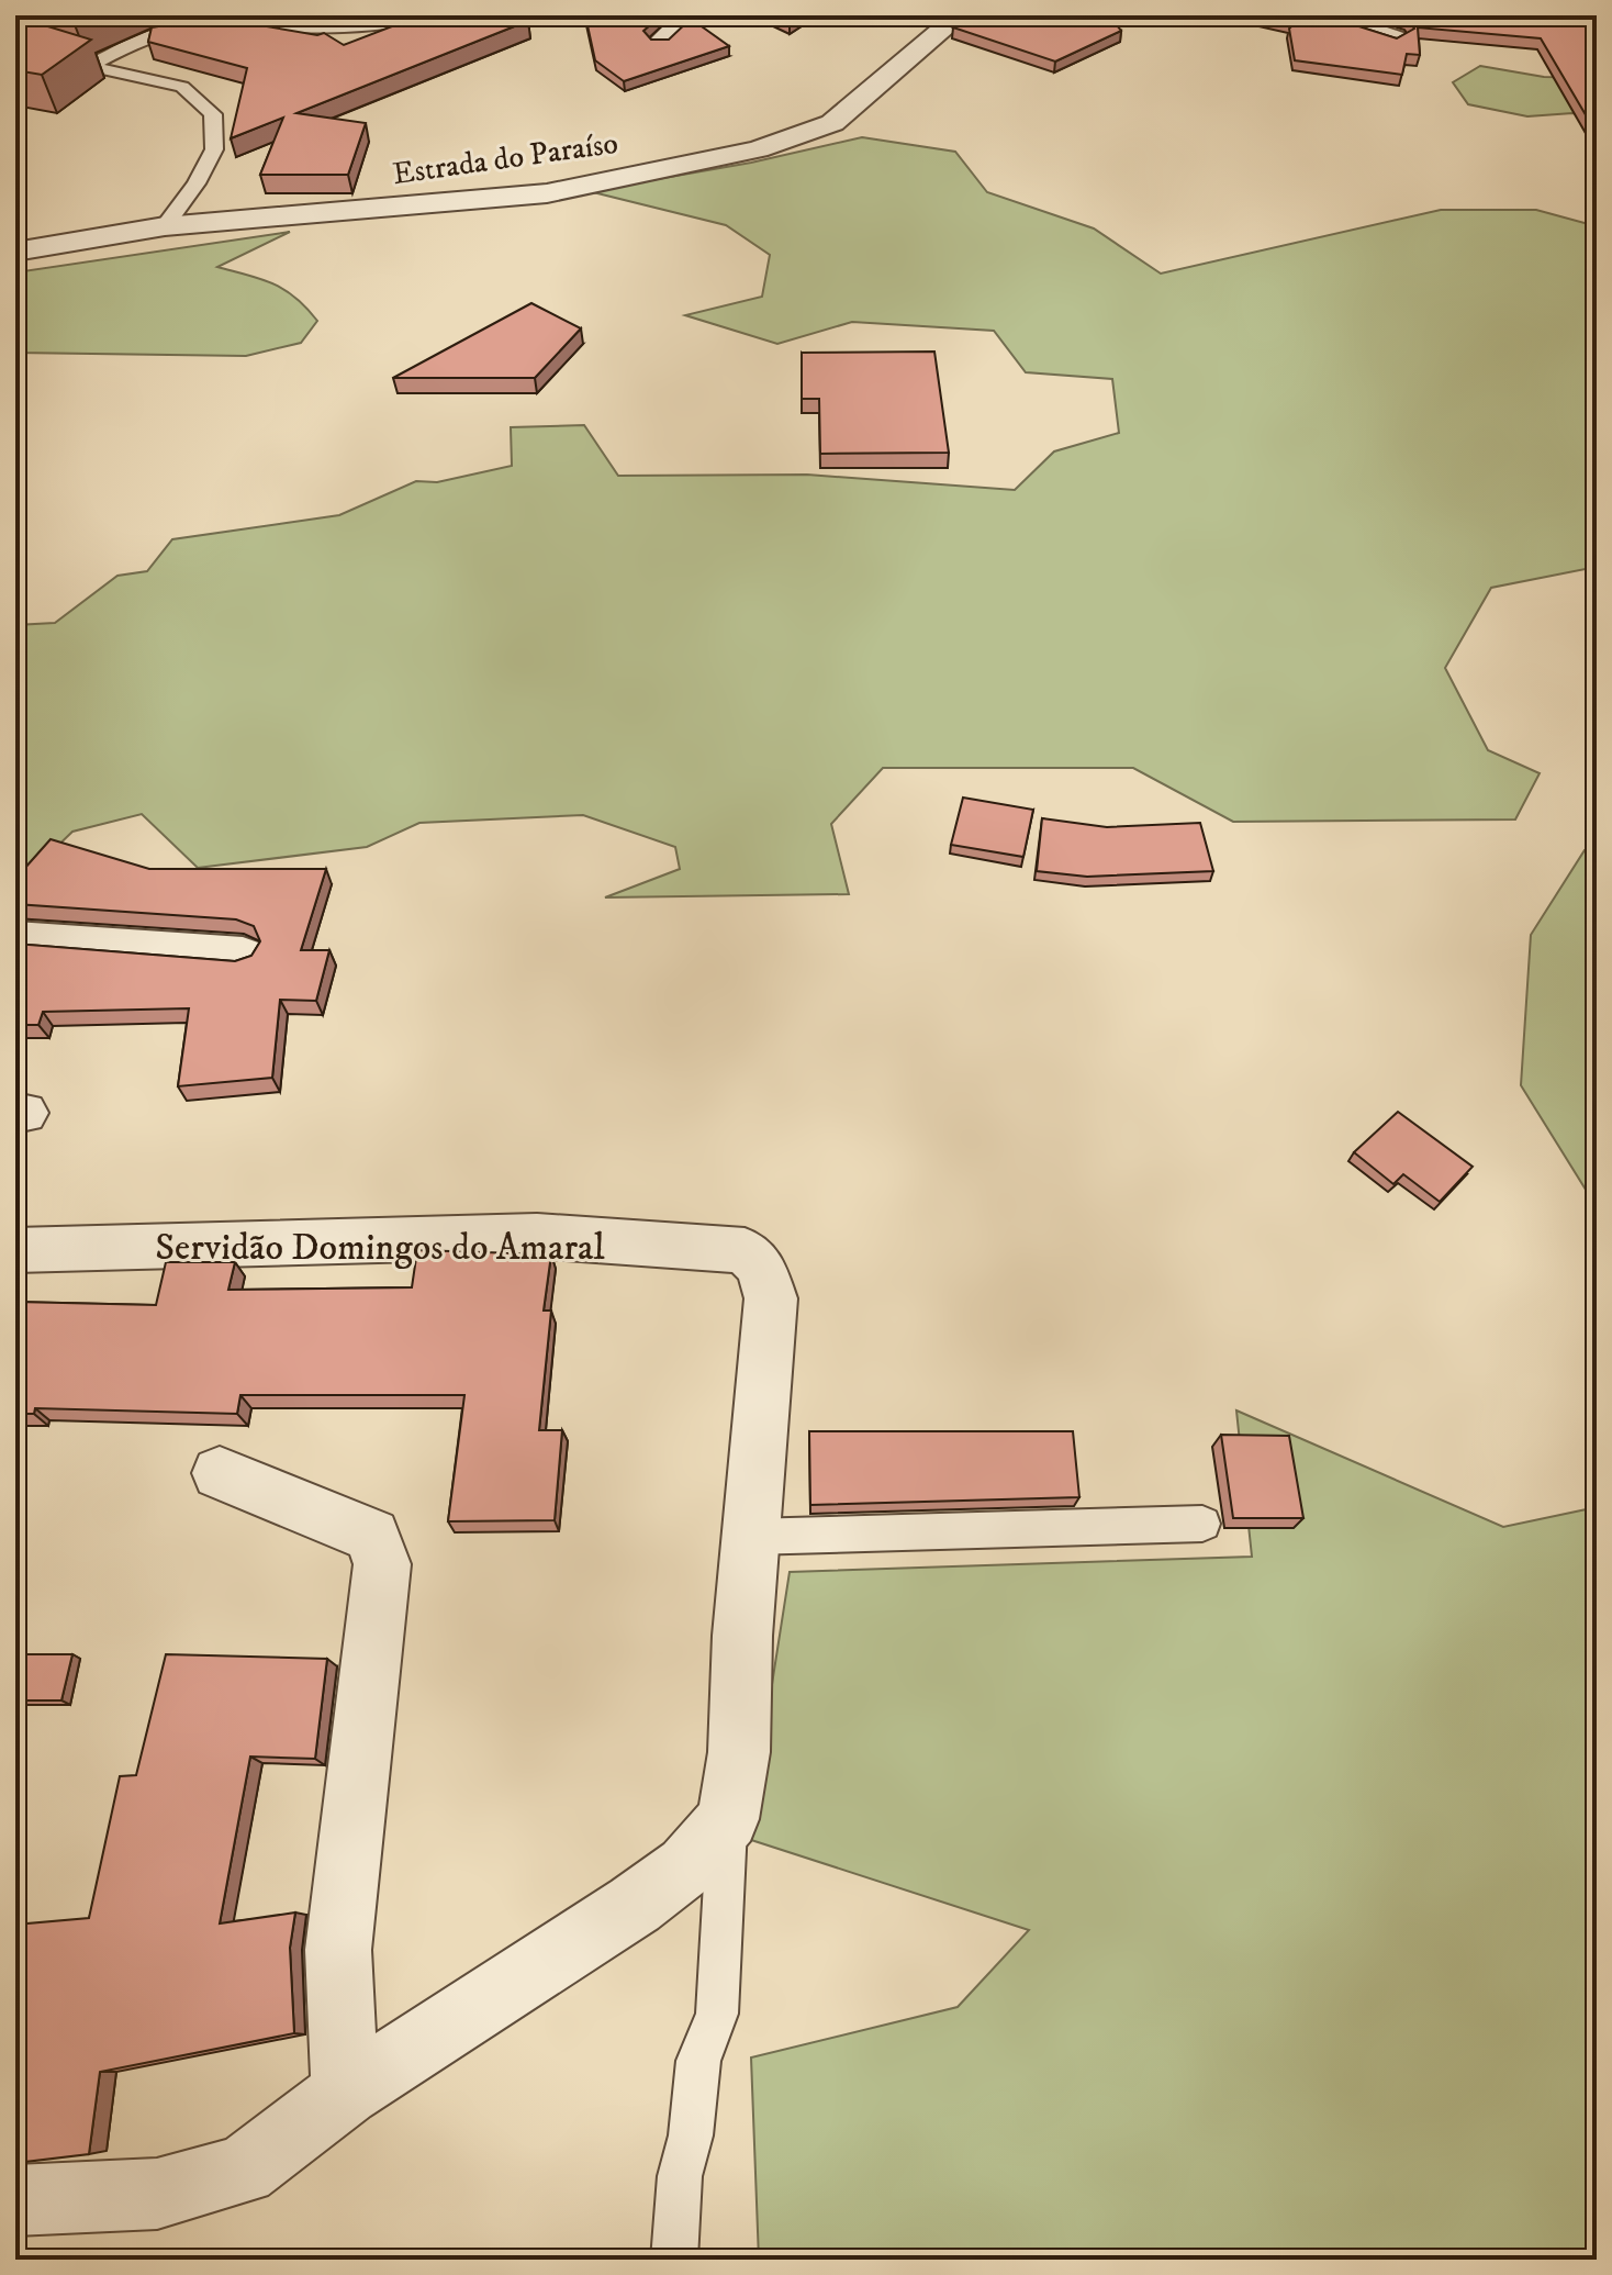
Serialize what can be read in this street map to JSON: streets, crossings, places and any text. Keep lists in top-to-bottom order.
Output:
{
  "streets": {
    "street": ["Estrada do Paraíso", "Servidão Domingos do Amaral"]
  }
}
